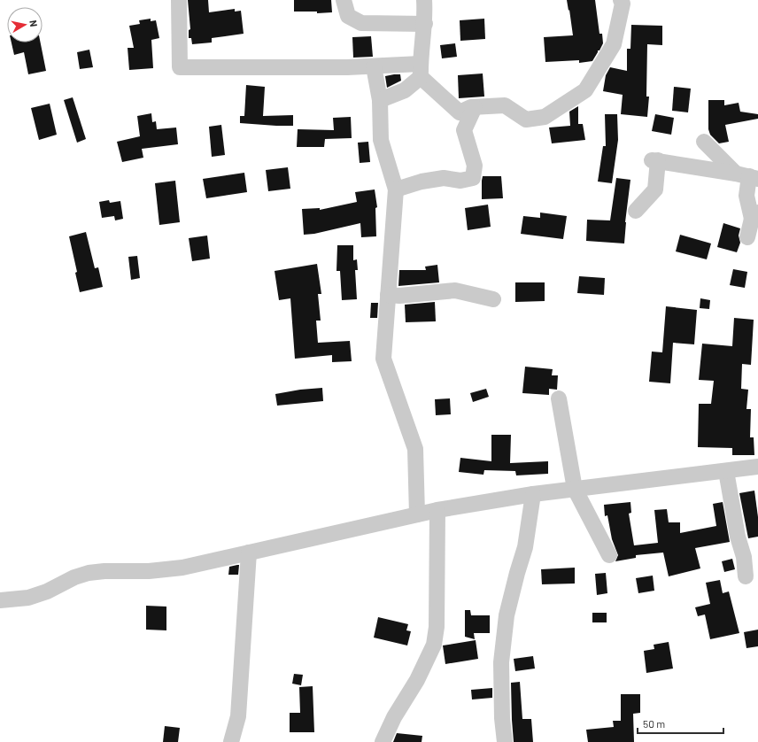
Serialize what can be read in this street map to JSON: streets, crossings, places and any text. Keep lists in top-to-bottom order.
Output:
{
  "scale_bar": "50 m",
  "north": "right"
}
